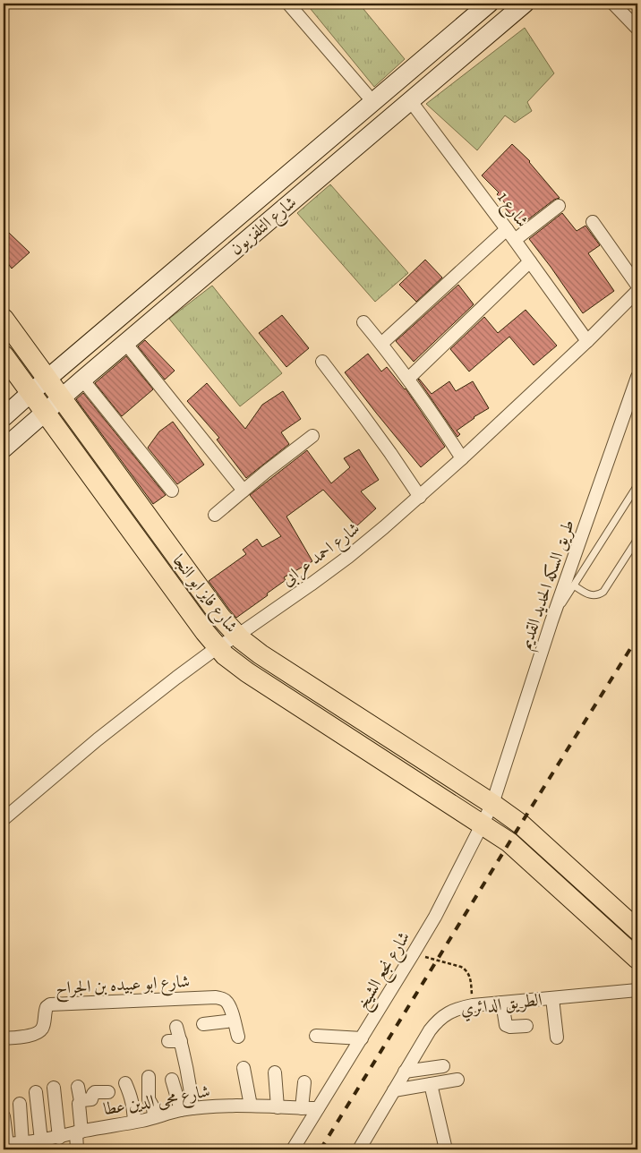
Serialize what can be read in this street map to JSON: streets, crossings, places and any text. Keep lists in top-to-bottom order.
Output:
{
  "streets": {
    "main road": ["شارع التلفزيون", "شارع فايز ابو النجا"],
    "street": [
      "شارع 1",
      "شارع احمد عرابى",
      "طريق السكه الحديد القديم",
      "شارع نجع الشيخ",
      "شارع ابو عبيده بن الجراح",
      "الطريق الدائري",
      "شارع محى الدين عطا"
    ]
  },
  "crossings": [
    ["شارع 1", "شارع التلفزيون"],
    ["شارع 1", "شارع احمد عرابى"],
    ["شارع التلفزيون", "شارع فايز ابو النجا"],
    ["شارع احمد عرابى", "شارع فايز ابو النجا"],
    ["طريق السكه الحديد القديم", "شارع فايز ابو النجا"],
    ["طريق السكه الحديد القديم", "شارع نجع الشيخ"],
    ["شارع فايز ابو النجا", "شارع نجع الشيخ"],
    ["شارع نجع الشيخ", "شارع محى الدين عطا"]
  ]
}
